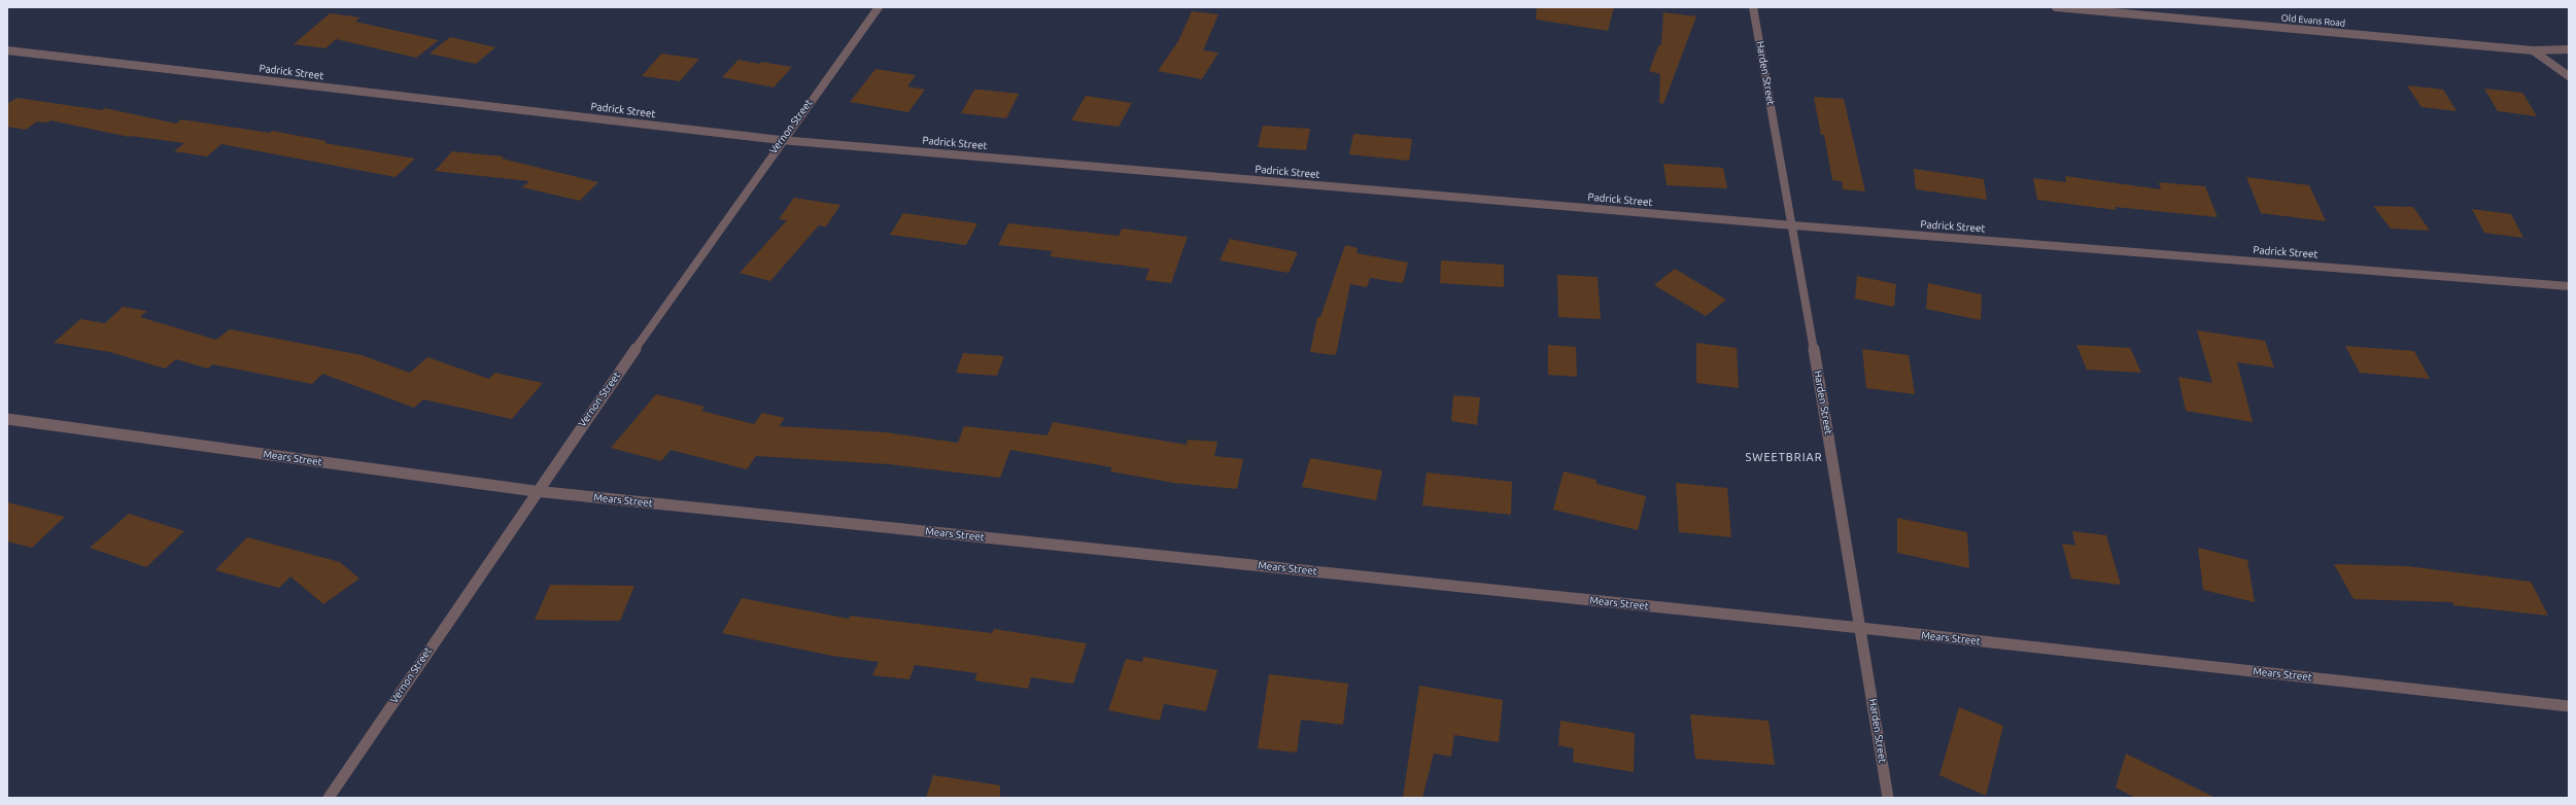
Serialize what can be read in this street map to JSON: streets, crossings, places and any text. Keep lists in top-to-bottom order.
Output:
{
  "streets": {
    "street": [
      "Old Evans Road",
      "Padrick Street",
      "Harden Street",
      "Vernon Street",
      "Mears Street"
    ]
  },
  "crossings": [
    ["Padrick Street", "Harden Street"],
    ["Padrick Street", "Vernon Street"],
    ["Harden Street", "Mears Street"],
    ["Vernon Street", "Mears Street"]
  ],
  "districts": ["SWEETBRIAR"]
}
